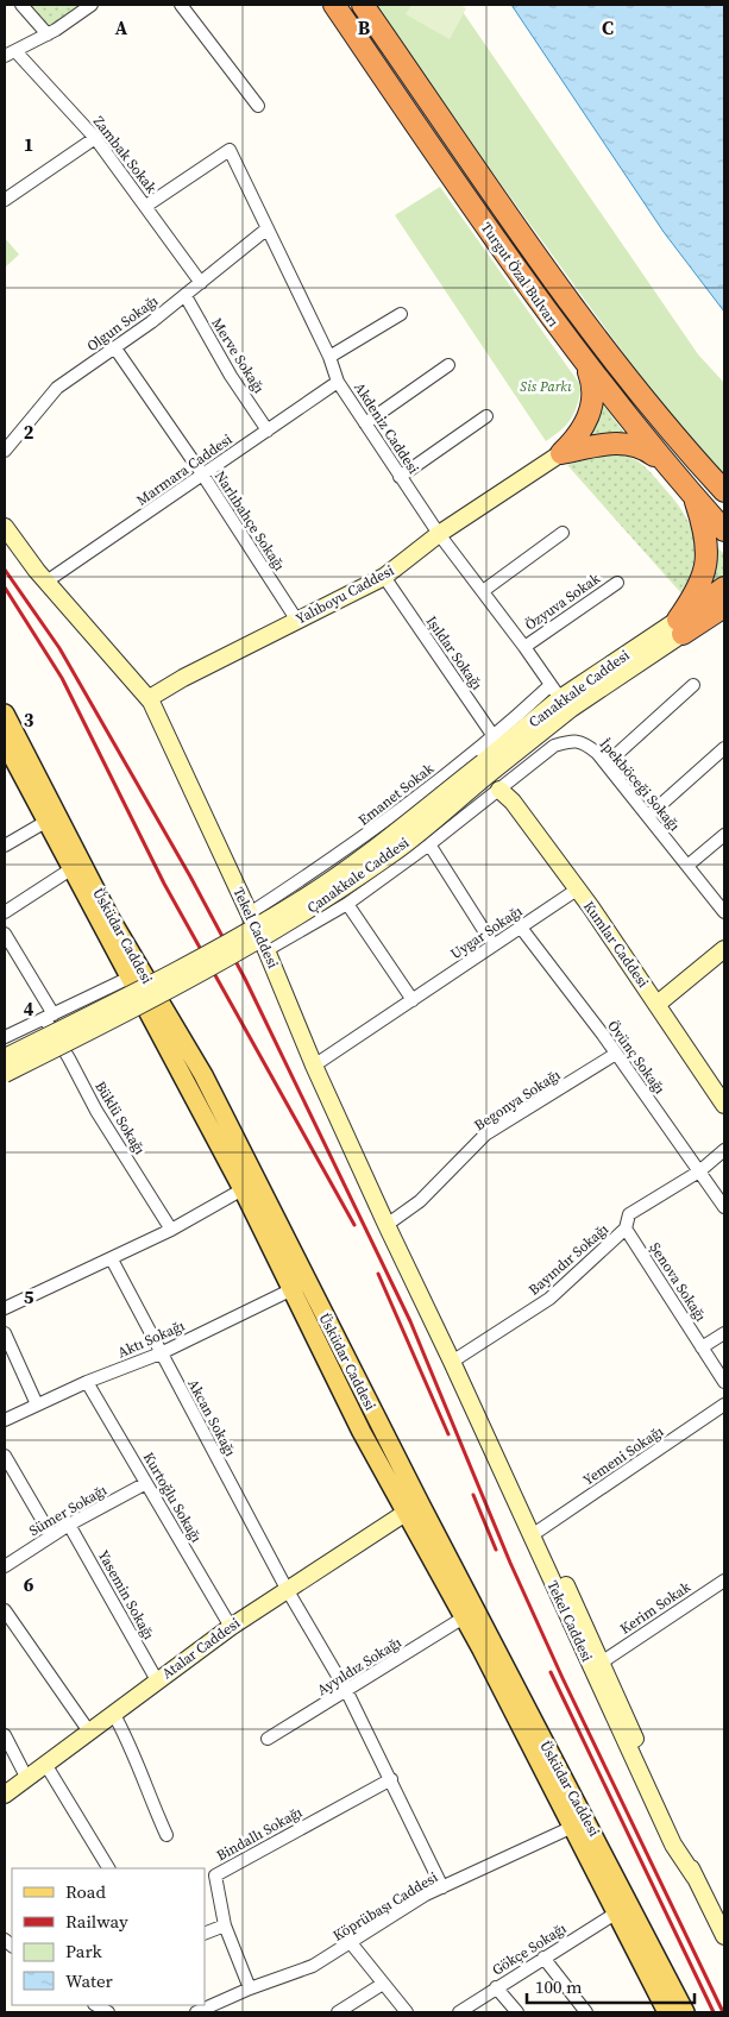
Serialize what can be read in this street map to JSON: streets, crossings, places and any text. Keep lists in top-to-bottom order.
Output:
{
  "streets": {
    "highway": ["Turgut Özal Bulvarı"],
    "main road": ["Üsküdar Caddesi"],
    "street": [
      "Zambak Sokak",
      "Olgun Sokağı",
      "Merve Sokağı",
      "Akdeniz Caddesi",
      "Marmara Caddesi",
      "Narlıbahçe Sokağı",
      "Yalıboyu Caddesi",
      "Özyuva Sokak",
      "Işıldar Sokağı",
      "Canakkale Caddesi",
      "İpekböceği Sokağı",
      "Emanet Sokak",
      "Çanakkale Caddesi",
      "Tekel Caddesi",
      "Uygar Sokağı",
      "Kumlar Caddesi",
      "Övünç Sokağı",
      "Begonya Sokağı",
      "Büklü Sokağı",
      "Bayındır Sokağı",
      "Şenova Sokağı",
      "Aktı Sokağı",
      "Akcan Sokağı",
      "Yemeni Sokağı",
      "Kurtoğlu Sokağı",
      "Sümer Sokağı",
      "Yasemin Sokağı",
      "Kerim Sokak",
      "Atalar Caddesi",
      "Ayyıldız Sokağı",
      "Bindallı Sokağı",
      "Köprübaşı Caddesi",
      "Gökçe Sokağı"
    ]
  },
  "crossings": [
    ["Zambak Sokak", "Olgun Sokağı"],
    ["Zambak Sokak", "Akdeniz Caddesi"],
    ["Olgun Sokağı", "Merve Sokağı"],
    ["Olgun Sokağı", "Akdeniz Caddesi"],
    ["Olgun Sokağı", "Narlıbahçe Sokağı"],
    ["Merve Sokağı", "Marmara Caddesi"],
    ["Akdeniz Caddesi", "Marmara Caddesi"],
    ["Akdeniz Caddesi", "Yalıboyu Caddesi"],
    ["Akdeniz Caddesi", "Özyuva Sokak"],
    ["Akdeniz Caddesi", "Canakkale Caddesi"],
    ["Marmara Caddesi", "Narlıbahçe Sokağı"],
    ["Marmara Caddesi", "Tekel Caddesi"],
    ["Narlıbahçe Sokağı", "Yalıboyu Caddesi"],
    ["Yalıboyu Caddesi", "Işıldar Sokağı"],
    ["Yalıboyu Caddesi", "Tekel Caddesi"],
    ["Işıldar Sokağı", "Canakkale Caddesi"],
    ["Işıldar Sokağı", "Emanet Sokak"],
    ["Canakkale Caddesi", "Emanet Sokak"],
    ["Canakkale Caddesi", "Çanakkale Caddesi"],
    ["İpekböceği Sokağı", "Tekel Caddesi"],
    ["İpekböceği Sokağı", "Kumlar Caddesi"],
    ["Emanet Sokak", "Tekel Caddesi"],
    ["Tekel Caddesi", "Uygar Sokağı"],
    ["Tekel Caddesi", "Begonya Sokağı"],
    ["Tekel Caddesi", "Bayındır Sokağı"],
    ["Tekel Caddesi", "Yemeni Sokağı"],
    ["Tekel Caddesi", "Kerim Sokak"],
    ["Uygar Sokağı", "Kumlar Caddesi"],
    ["Uygar Sokağı", "Övünç Sokağı"],
    ["Üsküdar Caddesi", "Aktı Sokağı"],
    ["Üsküdar Caddesi", "Atalar Caddesi"],
    ["Üsküdar Caddesi", "Ayyıldız Sokağı"],
    ["Üsküdar Caddesi", "Köprübaşı Caddesi"],
    ["Üsküdar Caddesi", "Gökçe Sokağı"],
    ["Övünç Sokağı", "Begonya Sokağı"],
    ["Övünç Sokağı", "Bayındır Sokağı"],
    ["Bayındır Sokağı", "Şenova Sokağı"],
    ["Aktı Sokağı", "Akcan Sokağı"],
    ["Aktı Sokağı", "Kurtoğlu Sokağı"],
    ["Akcan Sokağı", "Atalar Caddesi"],
    ["Akcan Sokağı", "Ayyıldız Sokağı"],
    ["Akcan Sokağı", "Bindallı Sokağı"],
    ["Akcan Sokağı", "Köprübaşı Caddesi"],
    ["Kurtoğlu Sokağı", "Sümer Sokağı"],
    ["Kurtoğlu Sokağı", "Atalar Caddesi"],
    ["Sümer Sokağı", "Yasemin Sokağı"],
    ["Yasemin Sokağı", "Atalar Caddesi"],
    ["Bindallı Sokağı", "Köprübaşı Caddesi"]
  ],
  "parks": ["Sis Parkı"],
  "legend": [
    "Road",
    "Railway",
    "Park",
    "Water"
  ],
  "scale_bar": "100 m",
  "grid": {
    "columns": ["A", "B", "C"],
    "rows": [
      "1",
      "2",
      "3",
      "4",
      "5",
      "6"
    ]
  }
}
